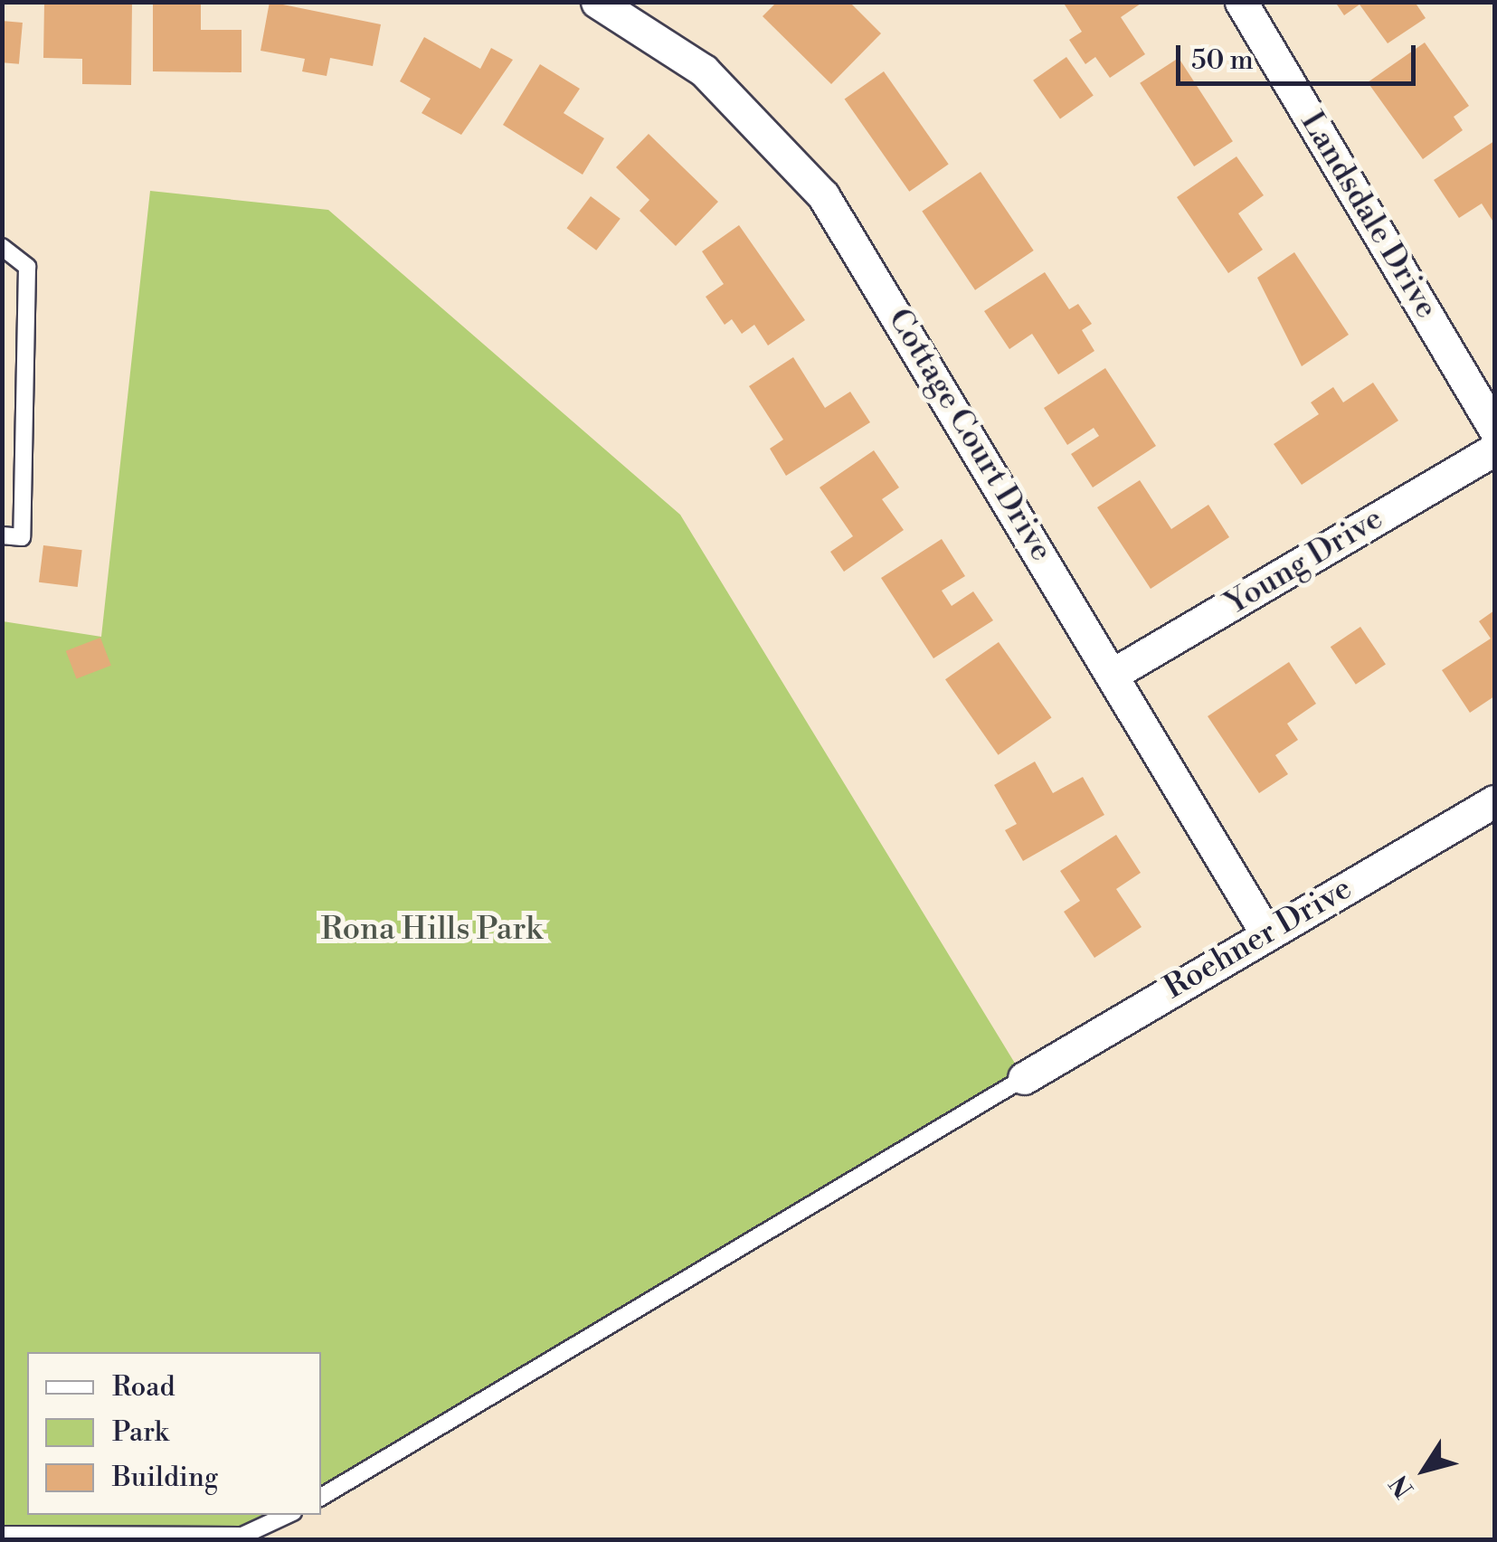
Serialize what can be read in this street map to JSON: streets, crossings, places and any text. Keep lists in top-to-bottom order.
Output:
{
  "streets": {
    "street": [
      "Landsdale Drive",
      "Cottage Court Drive",
      "Young Drive",
      "Roehner Drive"
    ]
  },
  "crossings": [
    ["Cottage Court Drive", "Young Drive"],
    ["Cottage Court Drive", "Roehner Drive"]
  ],
  "parks": ["Rona Hills Park"],
  "legend": ["Road", "Park", "Building"],
  "scale_bar": "50 m",
  "north": "bottom left"
}
